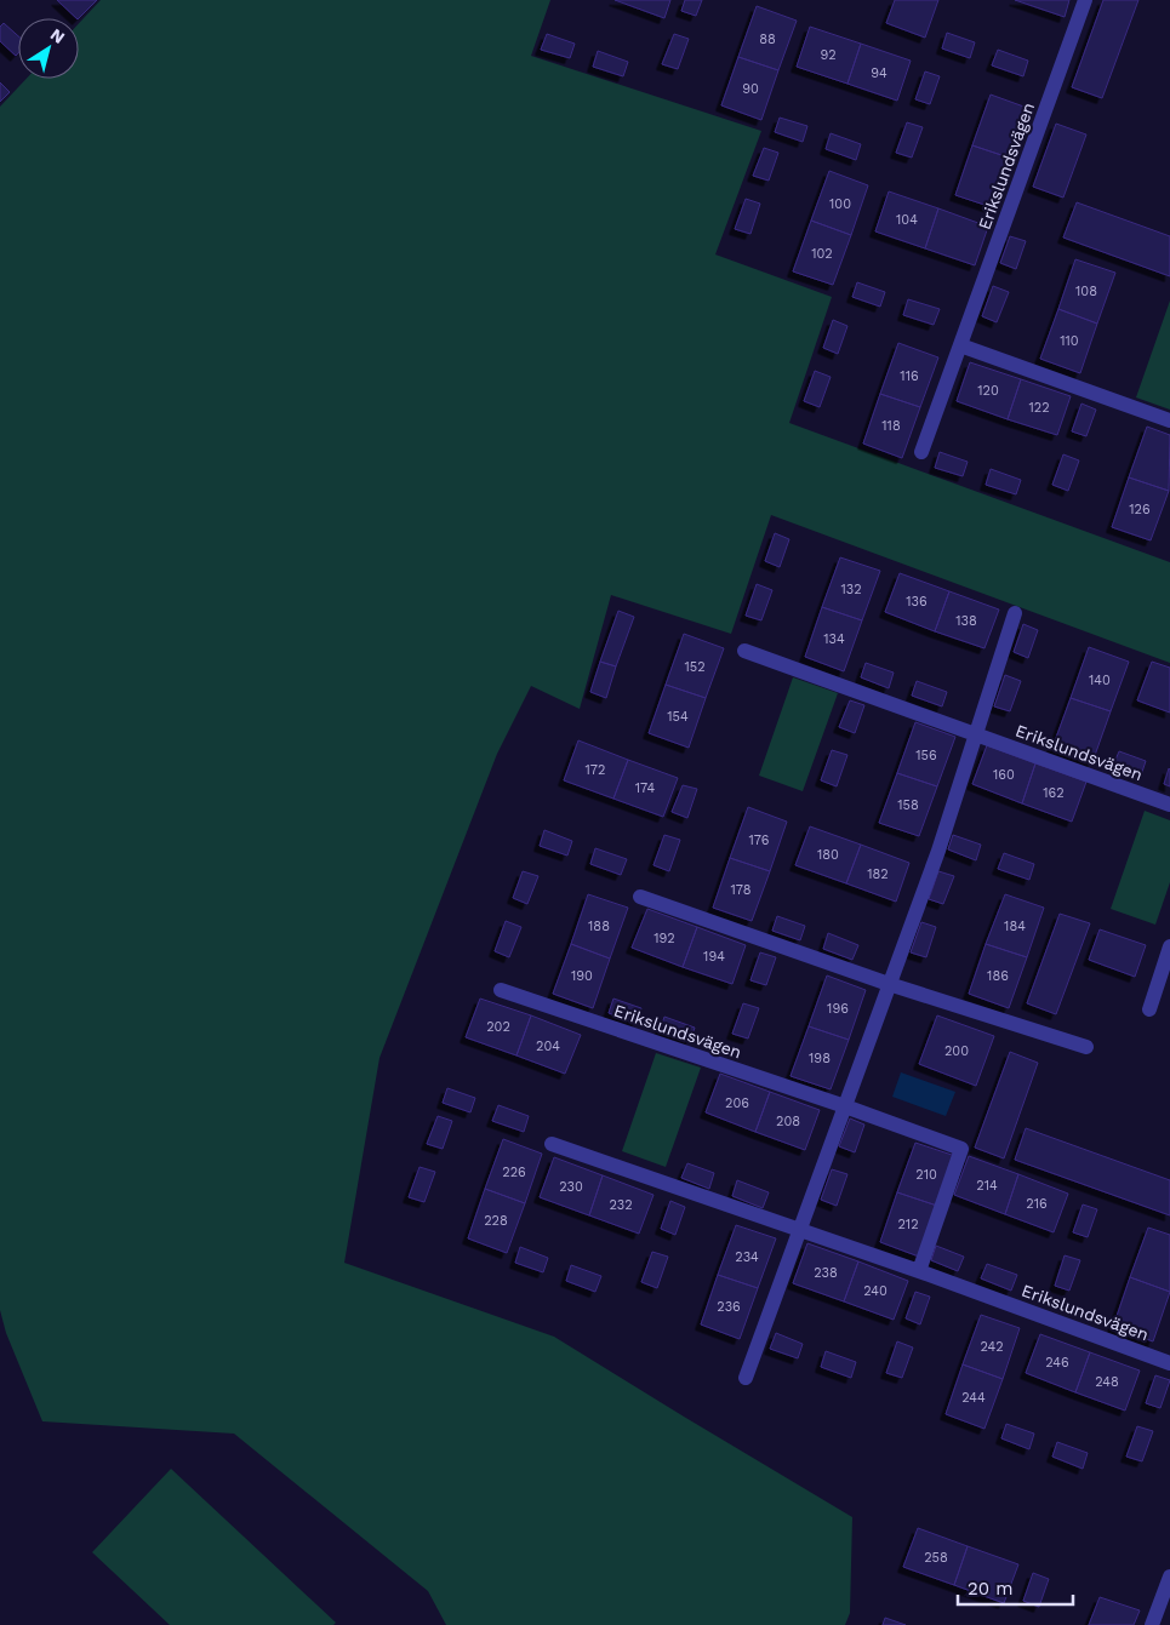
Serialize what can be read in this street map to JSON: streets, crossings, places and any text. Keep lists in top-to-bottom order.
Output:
{
  "streets": {
    "lane": ["Erikslundsvägen"]
  },
  "house_numbers": [
    "88",
    "92",
    "94",
    "90",
    "100",
    "104",
    "102",
    "108",
    "110",
    "116",
    "120",
    "122",
    "118",
    "126",
    "132",
    "136",
    "138",
    "134",
    "152",
    "140",
    "154",
    "156",
    "172",
    "160",
    "174",
    "162",
    "158",
    "176",
    "180",
    "182",
    "178",
    "188",
    "184",
    "192",
    "194",
    "190",
    "186",
    "196",
    "202",
    "204",
    "200",
    "198",
    "206",
    "208",
    "226",
    "210",
    "214",
    "230",
    "216",
    "232",
    "228",
    "212",
    "234",
    "238",
    "240",
    "236",
    "242",
    "246",
    "248",
    "244",
    "258"
  ],
  "scale_bar": "20 m",
  "north": "top right"
}
